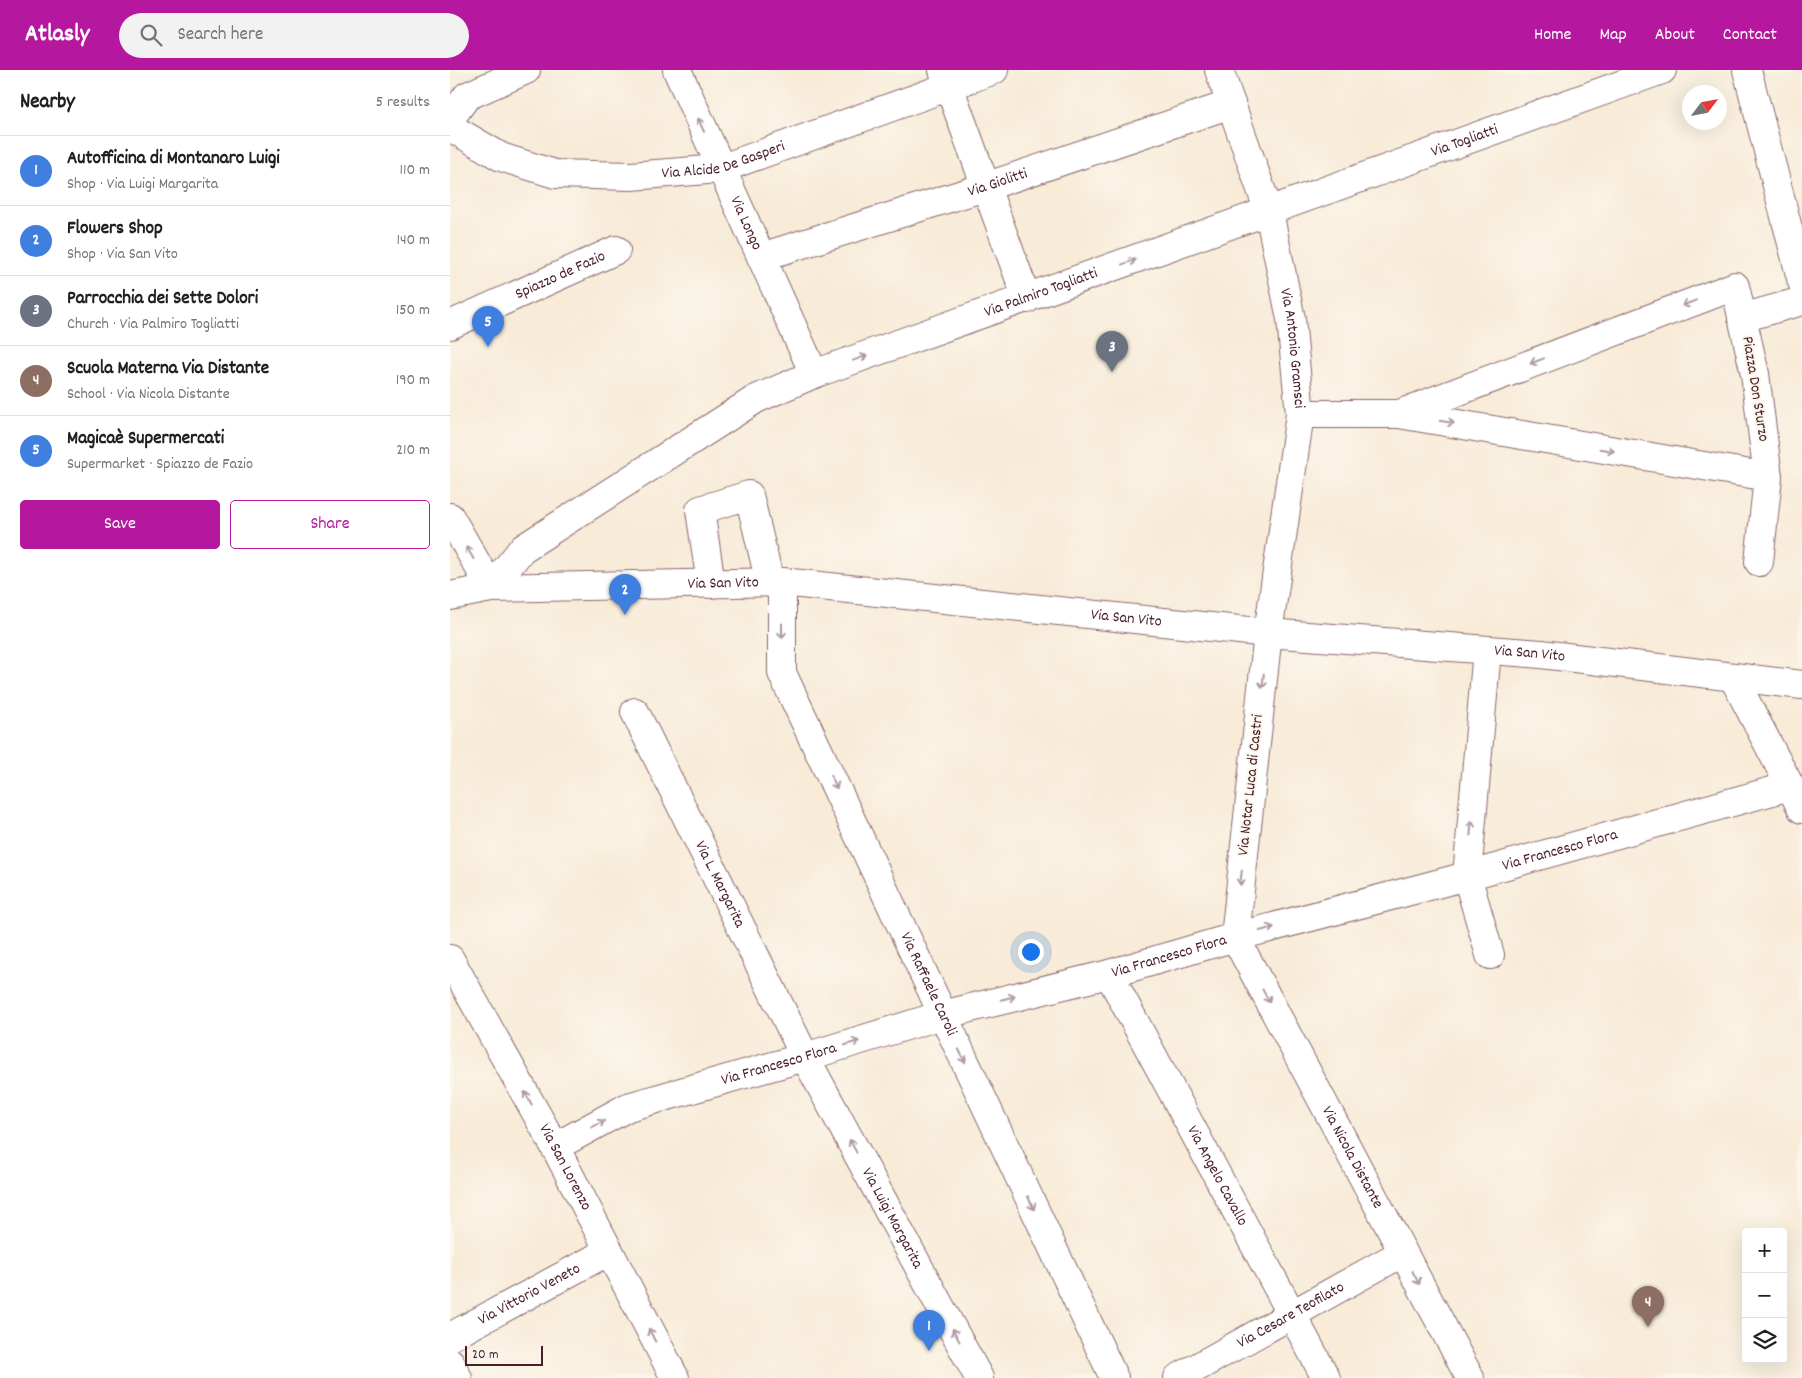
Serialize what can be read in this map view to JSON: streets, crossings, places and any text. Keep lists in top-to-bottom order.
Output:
{
  "streets": {
    "street": [
      "Via Togliatti",
      "Via Alcide De Gasperi",
      "Via Giolitti",
      "Via Longo",
      "Spiazzo de Fazio",
      "Via Palmiro Togliatti",
      "Via Antonio Gramsci",
      "Piazza Don Sturzo",
      "Via San Vito",
      "Via Notar Luca di Castri",
      "Via Francesco Flora",
      "Via L. Margarita",
      "Via Raffaele Caroli",
      "Via Nicola Distante",
      "Via San Lorenzo",
      "Via Angelo Cavallo",
      "Via Luigi Margarita",
      "Via Vittorio Veneto",
      "Via Cesare Teofilato"
    ]
  },
  "crossings": [
    ["Via Togliatti", "Via Palmiro Togliatti"],
    ["Via Togliatti", "Via Antonio Gramsci"],
    ["Via Alcide De Gasperi", "Via Longo"],
    ["Via Giolitti", "Via Longo"],
    ["Via Giolitti", "Via Antonio Gramsci"],
    ["Via Longo", "Via Palmiro Togliatti"],
    ["Via Palmiro Togliatti", "Via Antonio Gramsci"],
    ["Via Palmiro Togliatti", "Via San Vito"],
    ["Via Antonio Gramsci", "Piazza Don Sturzo"],
    ["Via Antonio Gramsci", "Via San Vito"],
    ["Via Antonio Gramsci", "Via Notar Luca di Castri"],
    ["Via San Vito", "Via Notar Luca di Castri"],
    ["Via San Vito", "Via Raffaele Caroli"],
    ["Via Notar Luca di Castri", "Via Francesco Flora"],
    ["Via Notar Luca di Castri", "Via Nicola Distante"],
    ["Via Francesco Flora", "Via L. Margarita"],
    ["Via Francesco Flora", "Via Raffaele Caroli"],
    ["Via Francesco Flora", "Via Nicola Distante"],
    ["Via Francesco Flora", "Via San Lorenzo"],
    ["Via Francesco Flora", "Via Angelo Cavallo"],
    ["Via Francesco Flora", "Via Luigi Margarita"],
    ["Via L. Margarita", "Via Luigi Margarita"],
    ["Via Nicola Distante", "Via Cesare Teofilato"],
    ["Via San Lorenzo", "Via Vittorio Veneto"],
    ["Via Angelo Cavallo", "Via Cesare Teofilato"]
  ],
  "one_way": [
    "Via Palmiro Togliatti",
    "Via Francesco Flora",
    "Via Raffaele Caroli",
    "Via Nicola Distante",
    "Via San Lorenzo",
    "Via Luigi Margarita"
  ],
  "scale_bar": "20 m",
  "north": "top right",
  "page": {
    "header": "Atlasly",
    "search": "Search here",
    "nav": [
      "Home",
      "Map",
      "About",
      "Contact"
    ],
    "heading": ["Nearby", "5 results"],
    "list": [
      {
        "mark": "1",
        "name": "Autofficina di Montanaro Luigi",
        "note": "Shop · Via Luigi Margarita",
        "value": "110 m"
      },
      {
        "mark": "2",
        "name": "Flowers Shop",
        "note": "Shop · Via San Vito",
        "value": "140 m"
      },
      {
        "mark": "3",
        "name": "Parrocchia dei Sette Dolori",
        "note": "Church · Via Palmiro Togliatti",
        "value": "150 m"
      },
      {
        "mark": "4",
        "name": "Scuola Materna Via Distante",
        "note": "School · Via Nicola Distante",
        "value": "190 m"
      },
      {
        "mark": "5",
        "name": "Magicaè Supermercati",
        "note": "Supermarket · Spiazzo de Fazio",
        "value": "210 m"
      }
    ],
    "pins": [
      "5",
      "3",
      "2",
      "4",
      "1"
    ],
    "buttons": ["Save", "Share"],
    "map_buttons": ["+", "−"],
    "scale": "20 m"
  }
}
